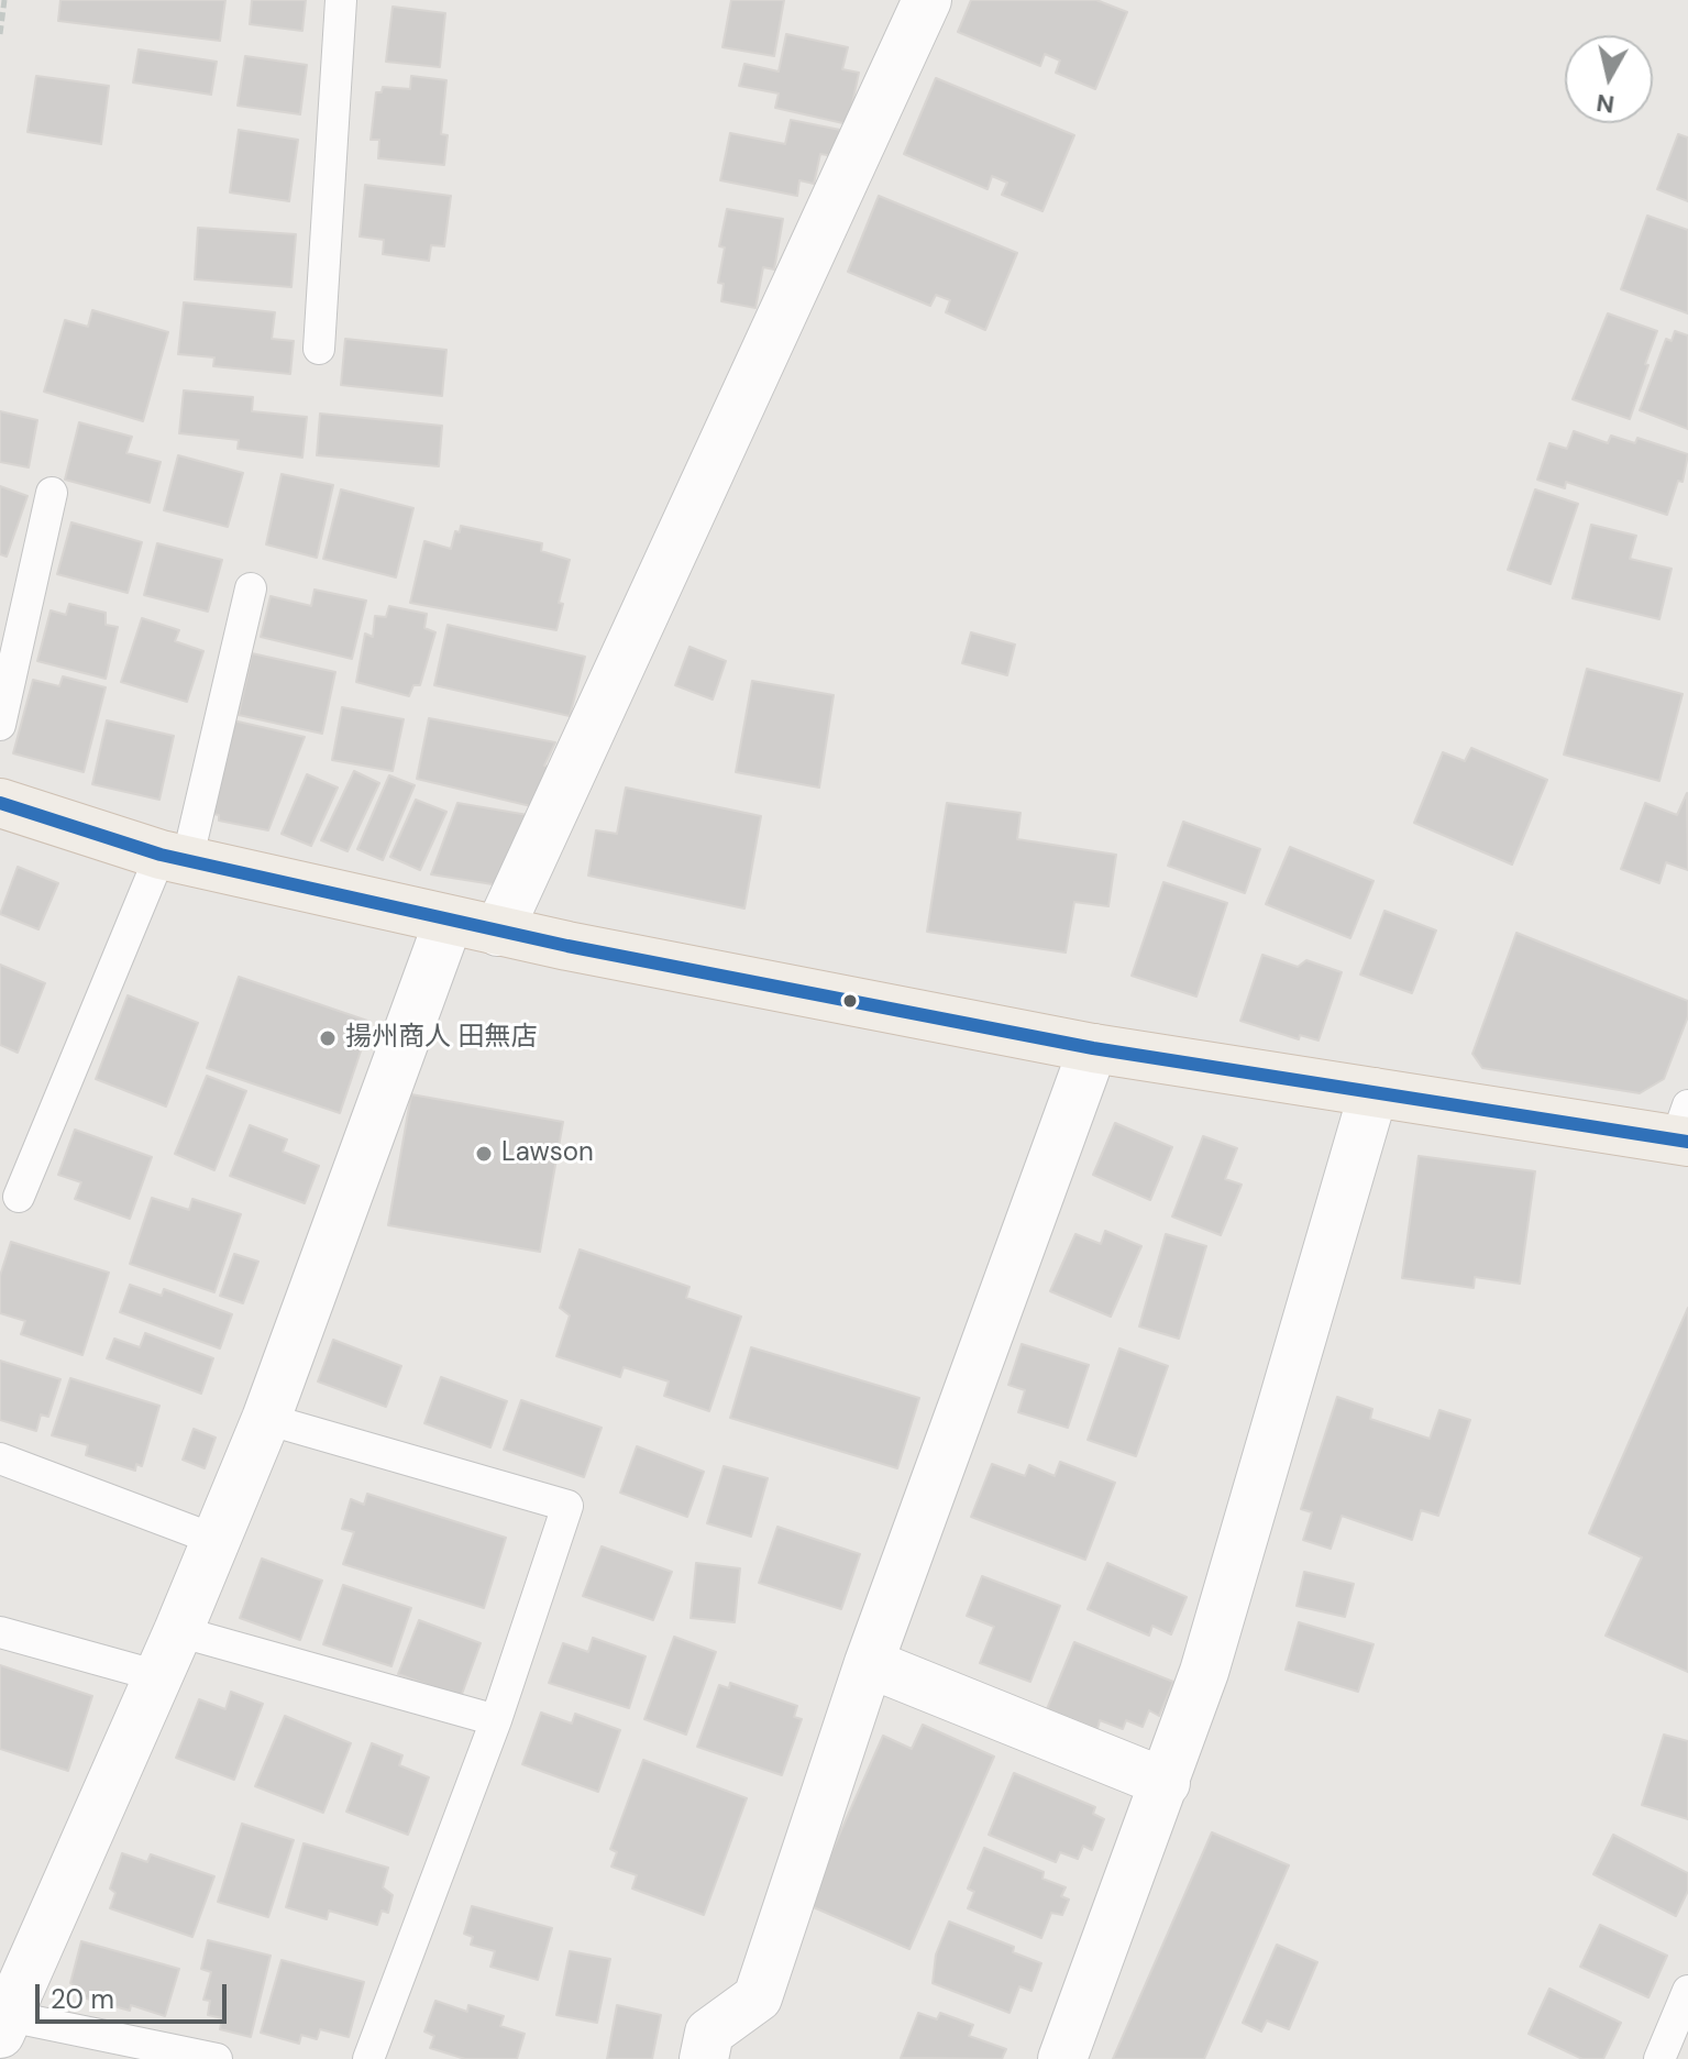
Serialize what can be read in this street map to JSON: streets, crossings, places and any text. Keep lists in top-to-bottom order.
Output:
{
  "places": ["揚州商人 田無店", "Lawson"],
  "scale_bar": "20 m",
  "north": "bottom"
}
